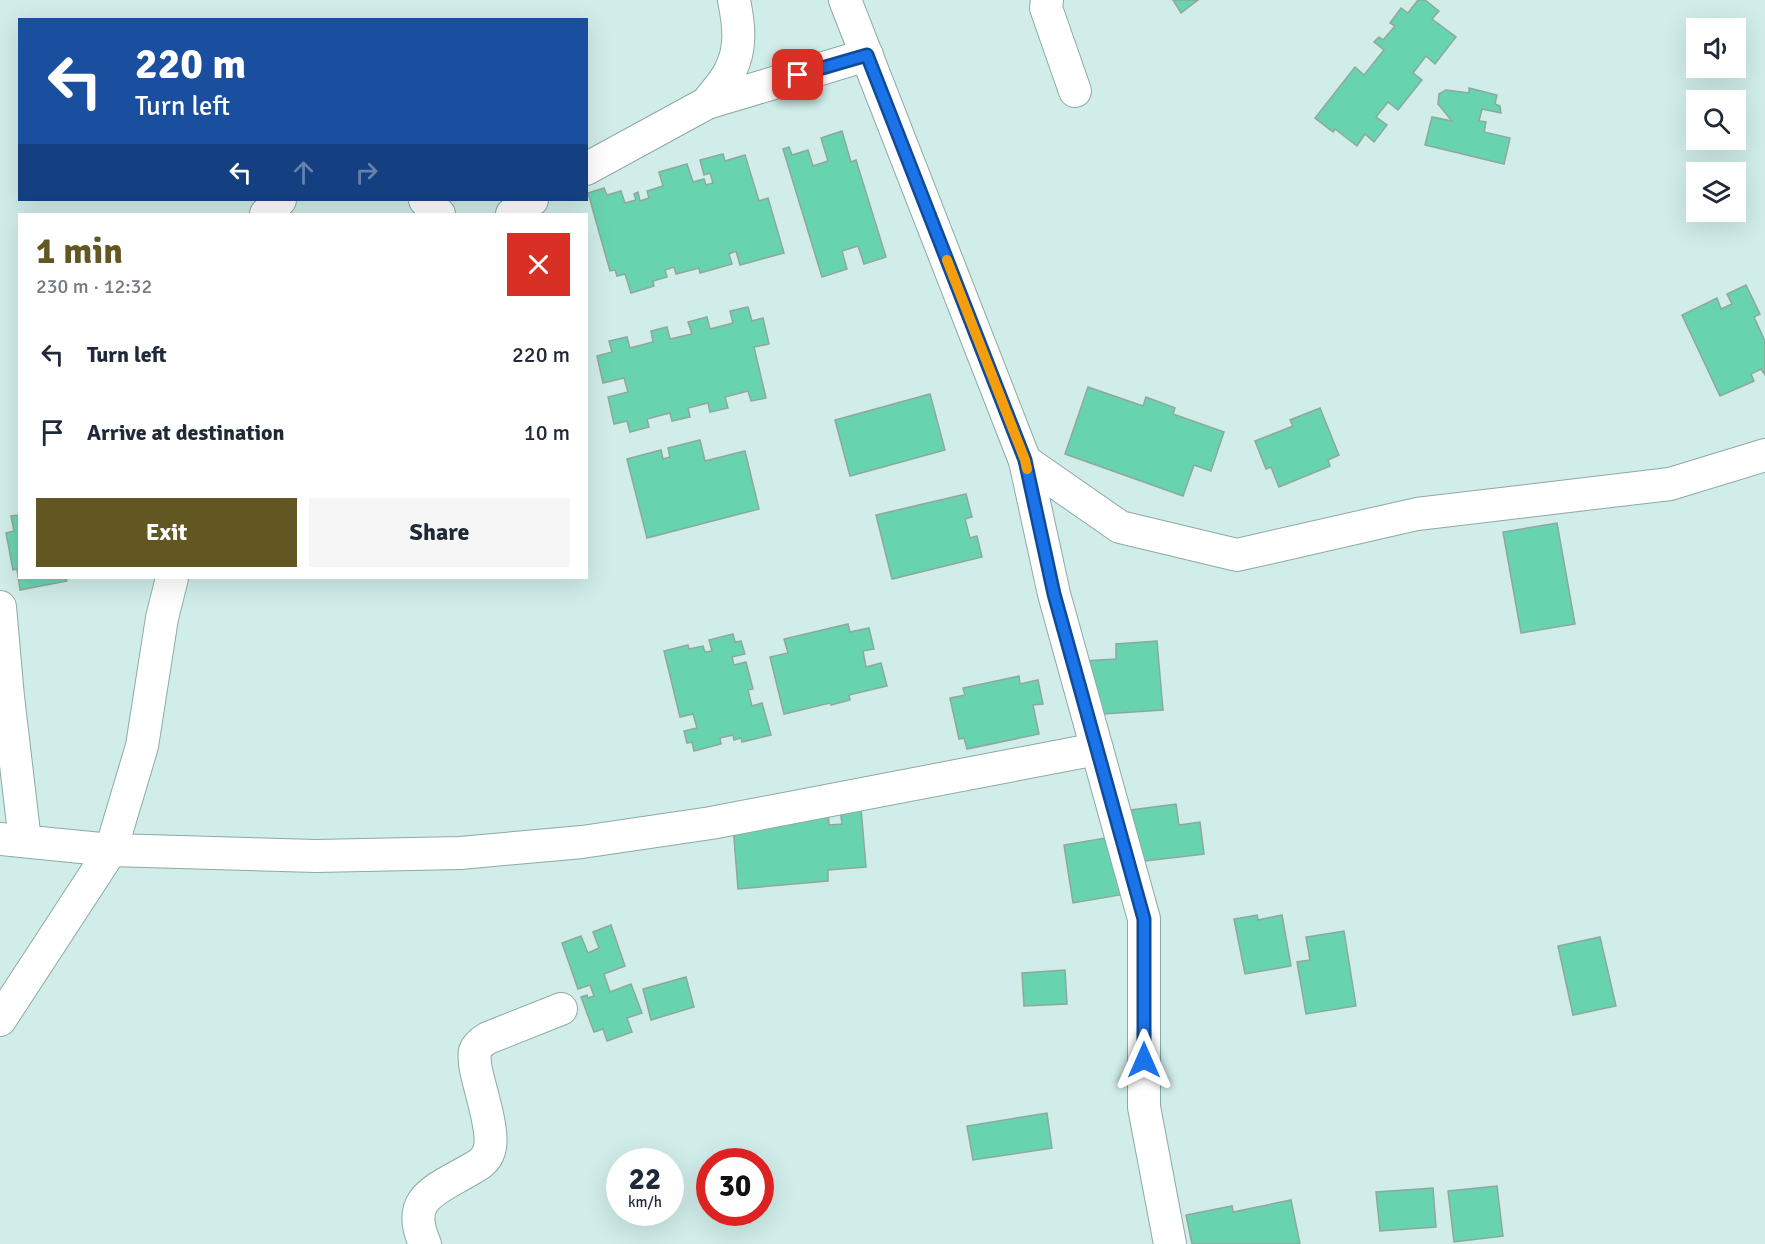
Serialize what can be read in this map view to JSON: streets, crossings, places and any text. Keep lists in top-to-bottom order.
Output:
{
  "page": {
    "turn": ["220 m", "Turn left"],
    "heading": ["1 min", "230 m · 12:32"],
    "list": [
      {
        "name": "Turn left",
        "value": "220 m"
      },
      {
        "name": "Arrive at destination",
        "value": "10 m"
      }
    ],
    "buttons": ["Exit", "Share"],
    "speed": "22 km/h",
    "limit": "30"
  }
}
